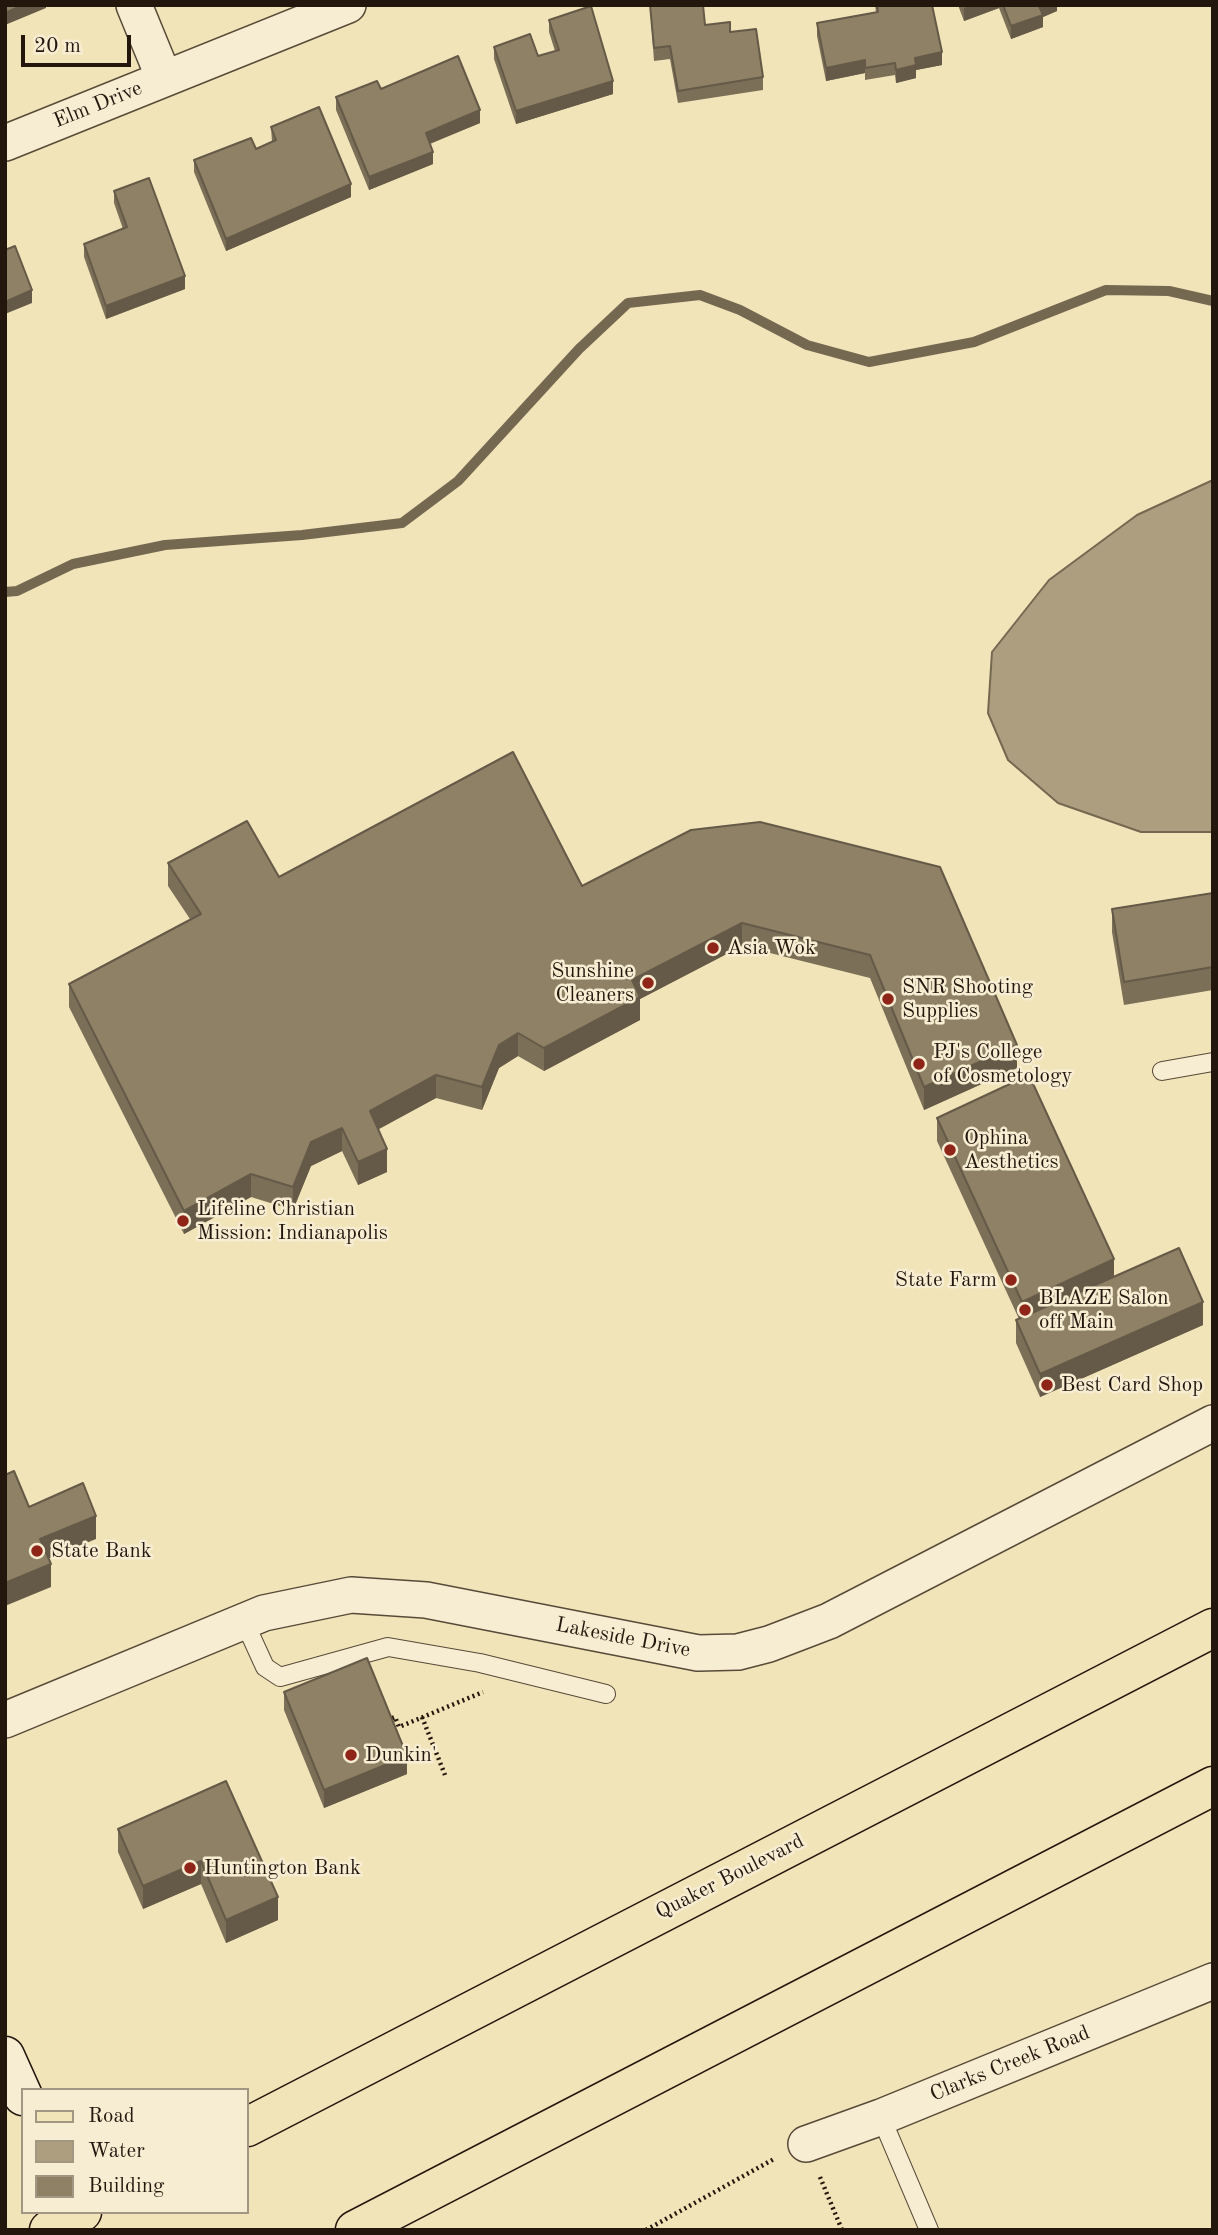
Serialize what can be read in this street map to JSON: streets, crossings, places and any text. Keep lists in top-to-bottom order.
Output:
{
  "streets": {
    "main road": ["Quaker Boulevard"],
    "street": ["Elm Drive", "Lakeside Drive", "Clarks Creek Road"]
  },
  "places": [
    "Asia Wok",
    "Sunshine Cleaners",
    "SNR Shooting Supplies",
    "PJ's College of Cosmetology",
    "Ophina Aesthetics",
    "Lifeline Christian Mission: Indianapolis",
    "State Farm",
    "BLAZE Salon off Main",
    "Best Card Shop",
    "State Bank",
    "Dunkin'",
    "Huntington Bank"
  ],
  "legend": ["Road", "Water", "Building"],
  "scale_bar": "20 m"
}
